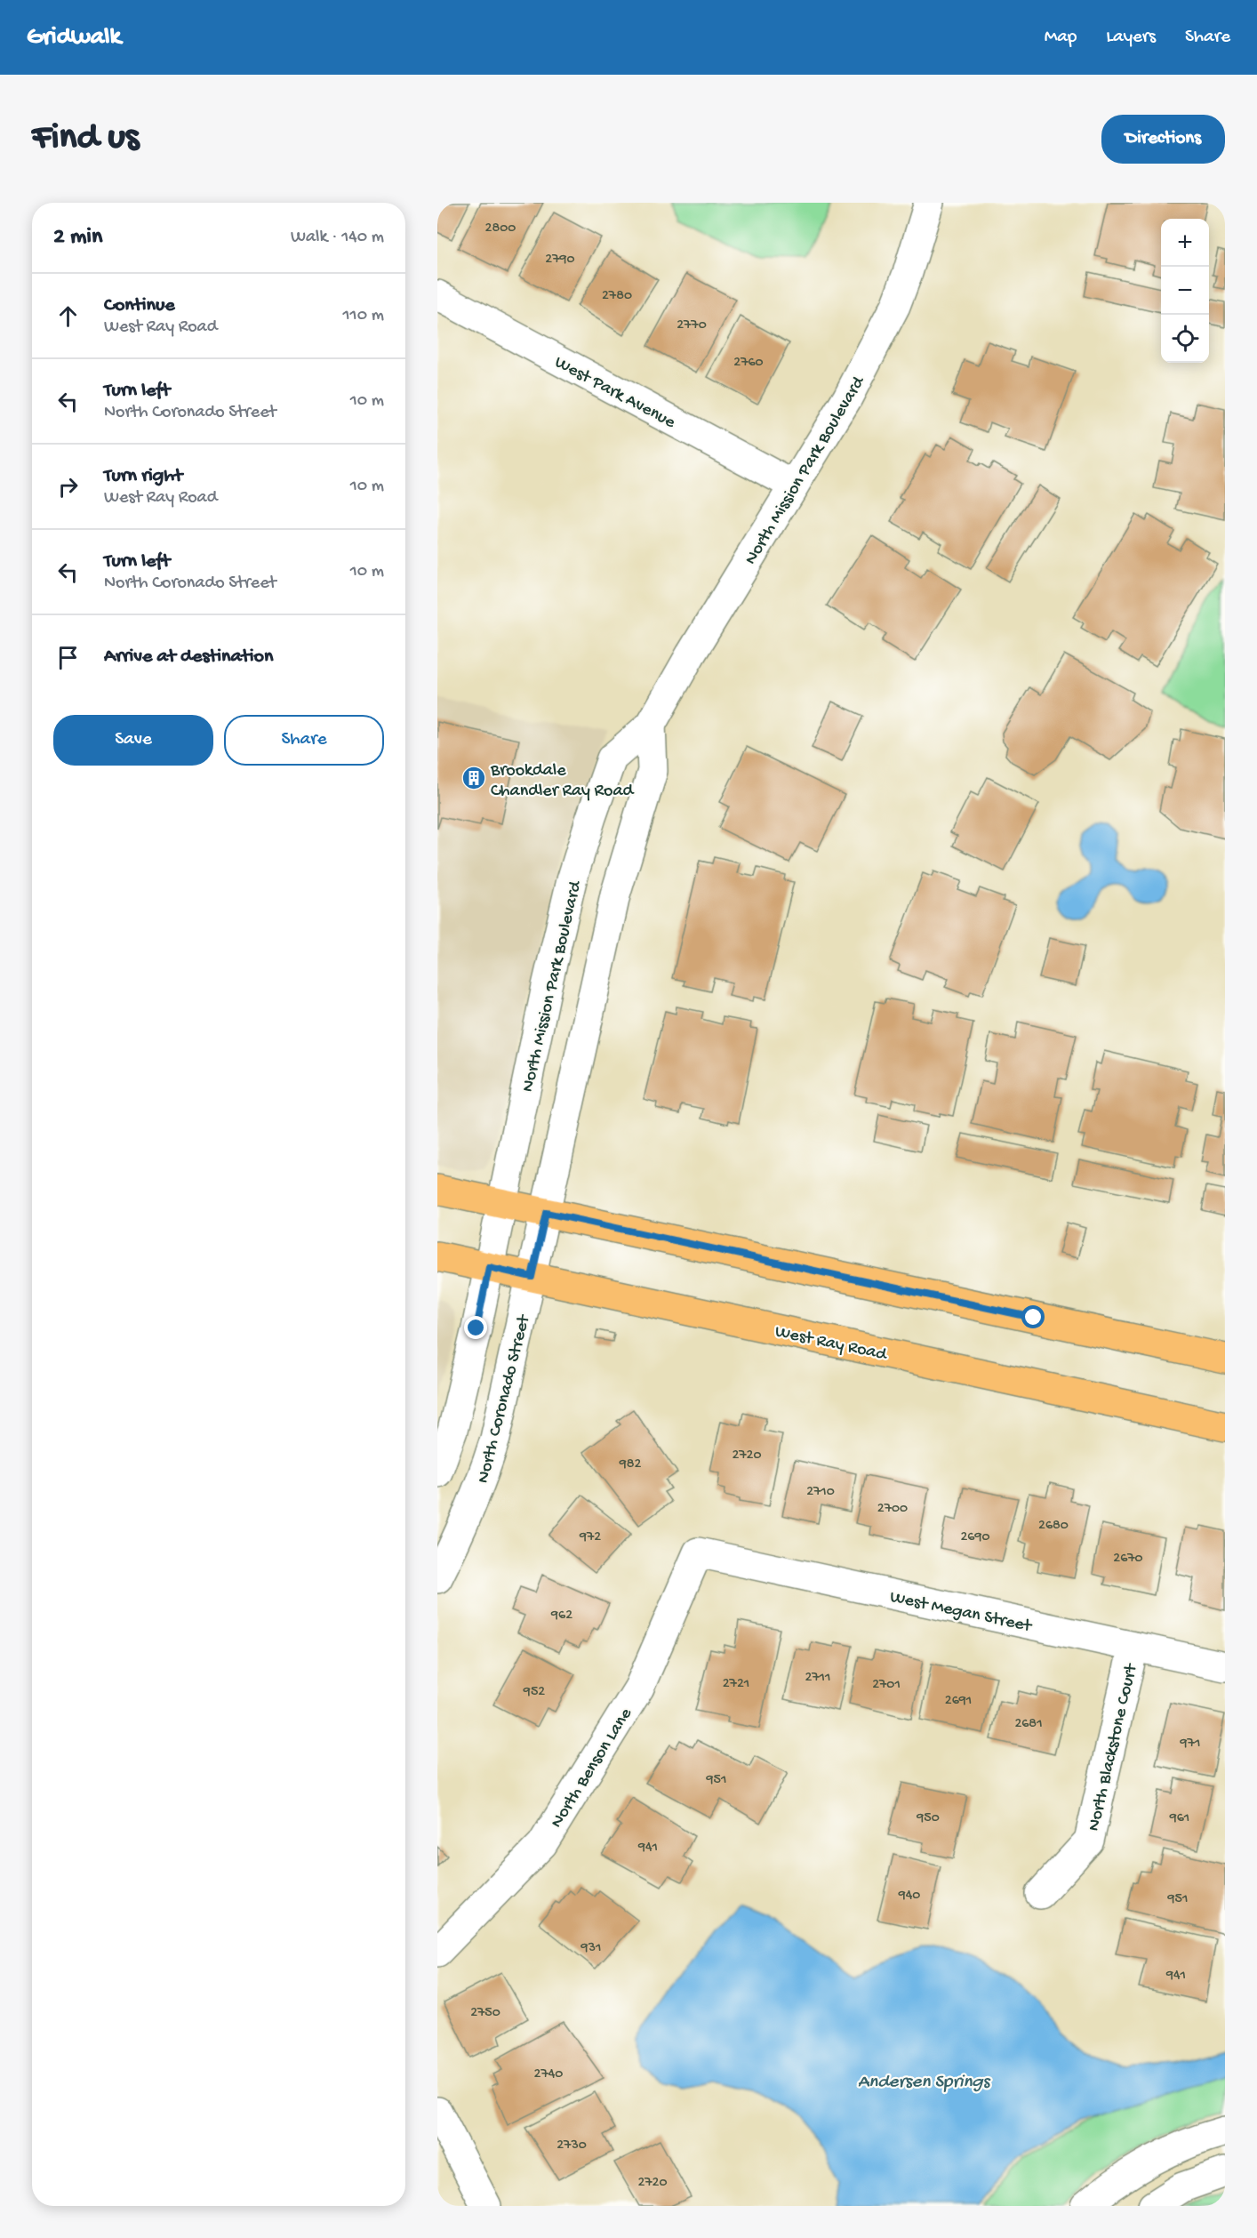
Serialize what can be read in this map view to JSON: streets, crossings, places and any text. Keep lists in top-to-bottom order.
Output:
{
  "streets": {
    "main road": ["West Ray Road"],
    "street": [
      "West Park Avenue",
      "North Mission Park Boulevard",
      "North Coronado Street",
      "West Megan Street",
      "North Blackstone Court",
      "North Benson Lane"
    ]
  },
  "crossings": [
    ["West Park Avenue", "North Mission Park Boulevard"],
    ["North Mission Park Boulevard", "West Ray Road"],
    ["West Ray Road", "North Coronado Street"],
    ["West Megan Street", "North Blackstone Court"],
    ["West Megan Street", "North Benson Lane"]
  ],
  "water": ["Andersen Springs"],
  "places": {
    "building": ["Brookdale Chandler Ray Road"]
  },
  "house_numbers": [
    "2800",
    "2790",
    "2780",
    "2770",
    "2760",
    "2720",
    "982",
    "2710",
    "2700",
    "2680",
    "972",
    "2690",
    "2670",
    "962",
    "2711",
    "2721",
    "2701",
    "952",
    "2691",
    "2681",
    "971",
    "951",
    "950",
    "961",
    "941",
    "940",
    "951",
    "931",
    "941",
    "2750",
    "2740",
    "2730",
    "2720"
  ],
  "page": {
    "header": "Gridwalk",
    "nav": ["Map", "Layers", "Share"],
    "buttons": [
      "Directions",
      ["Save", "Share"]
    ],
    "title": "Find us",
    "heading": ["2 min", "Walk · 140 m"],
    "map_buttons": ["+", "−"],
    "list": [
      ["Continue", "West Ray Road", "110 m"],
      ["Turn left", "North Coronado Street", "10 m"],
      ["Turn right", "West Ray Road", "10 m"],
      ["Turn left", "North Coronado Street", "10 m"],
      "Arrive at destination"
    ]
  }
}
